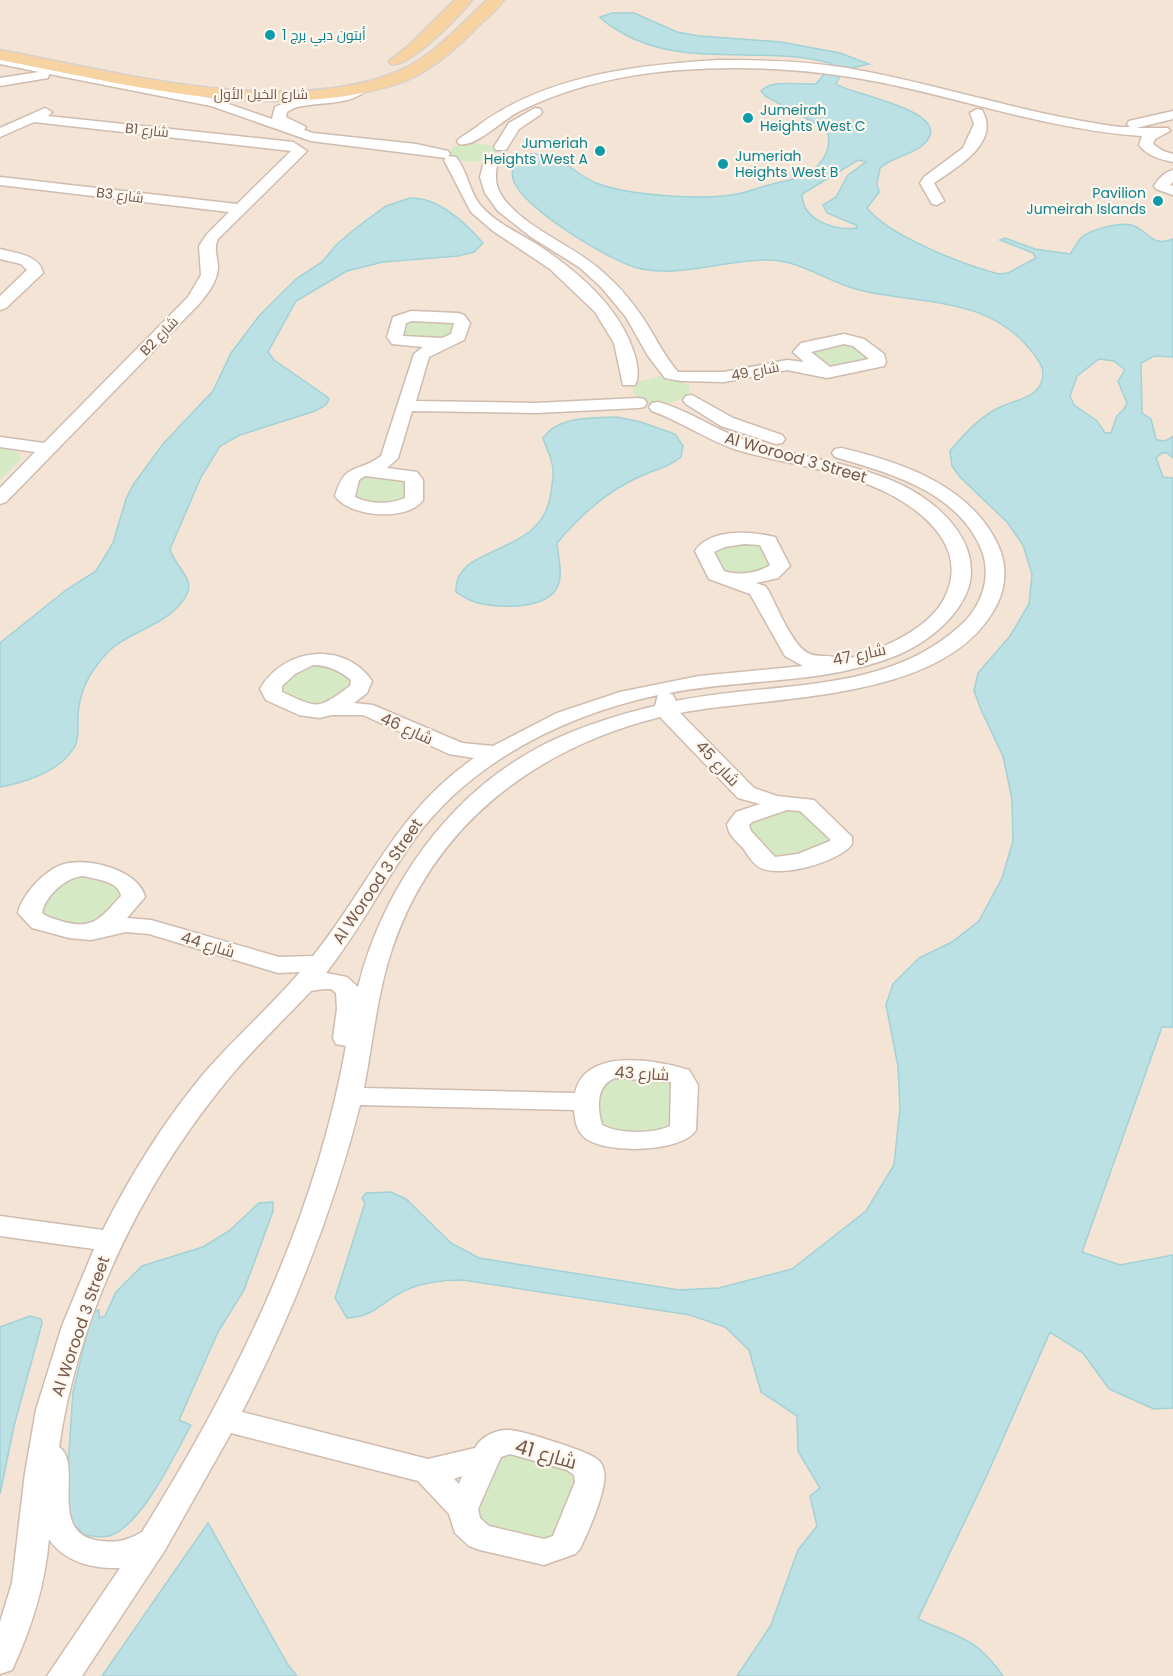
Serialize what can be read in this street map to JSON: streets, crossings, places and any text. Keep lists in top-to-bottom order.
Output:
{
  "streets": {
    "main road": ["شارع الخيل الأول"],
    "street": [
      "B1 شارع",
      "B3 شارع",
      "B2 شارع",
      "شارع 49",
      "Al Worood 3 Street",
      "شارع 47",
      "شارع 46",
      "شارع 45",
      "شارع 44",
      "شارع 41"
    ]
  },
  "crossings": [
    ["B1 شارع", "B2 شارع"],
    ["B3 شارع", "B2 شارع"],
    ["شارع 49", "Al Worood 3 Street"],
    ["Al Worood 3 Street", "شارع 47"],
    ["Al Worood 3 Street", "شارع 46"],
    ["Al Worood 3 Street", "شارع 45"],
    ["Al Worood 3 Street", "شارع 44"],
    ["Al Worood 3 Street", "شارع 41"]
  ],
  "places": [
    "أبتون دبي برج 1",
    "Jumeirah Heights West C",
    "Jumeriah Heights West A",
    "Jumeriah Heights West B",
    "Pavilion Jumeirah Islands"
  ]
}
